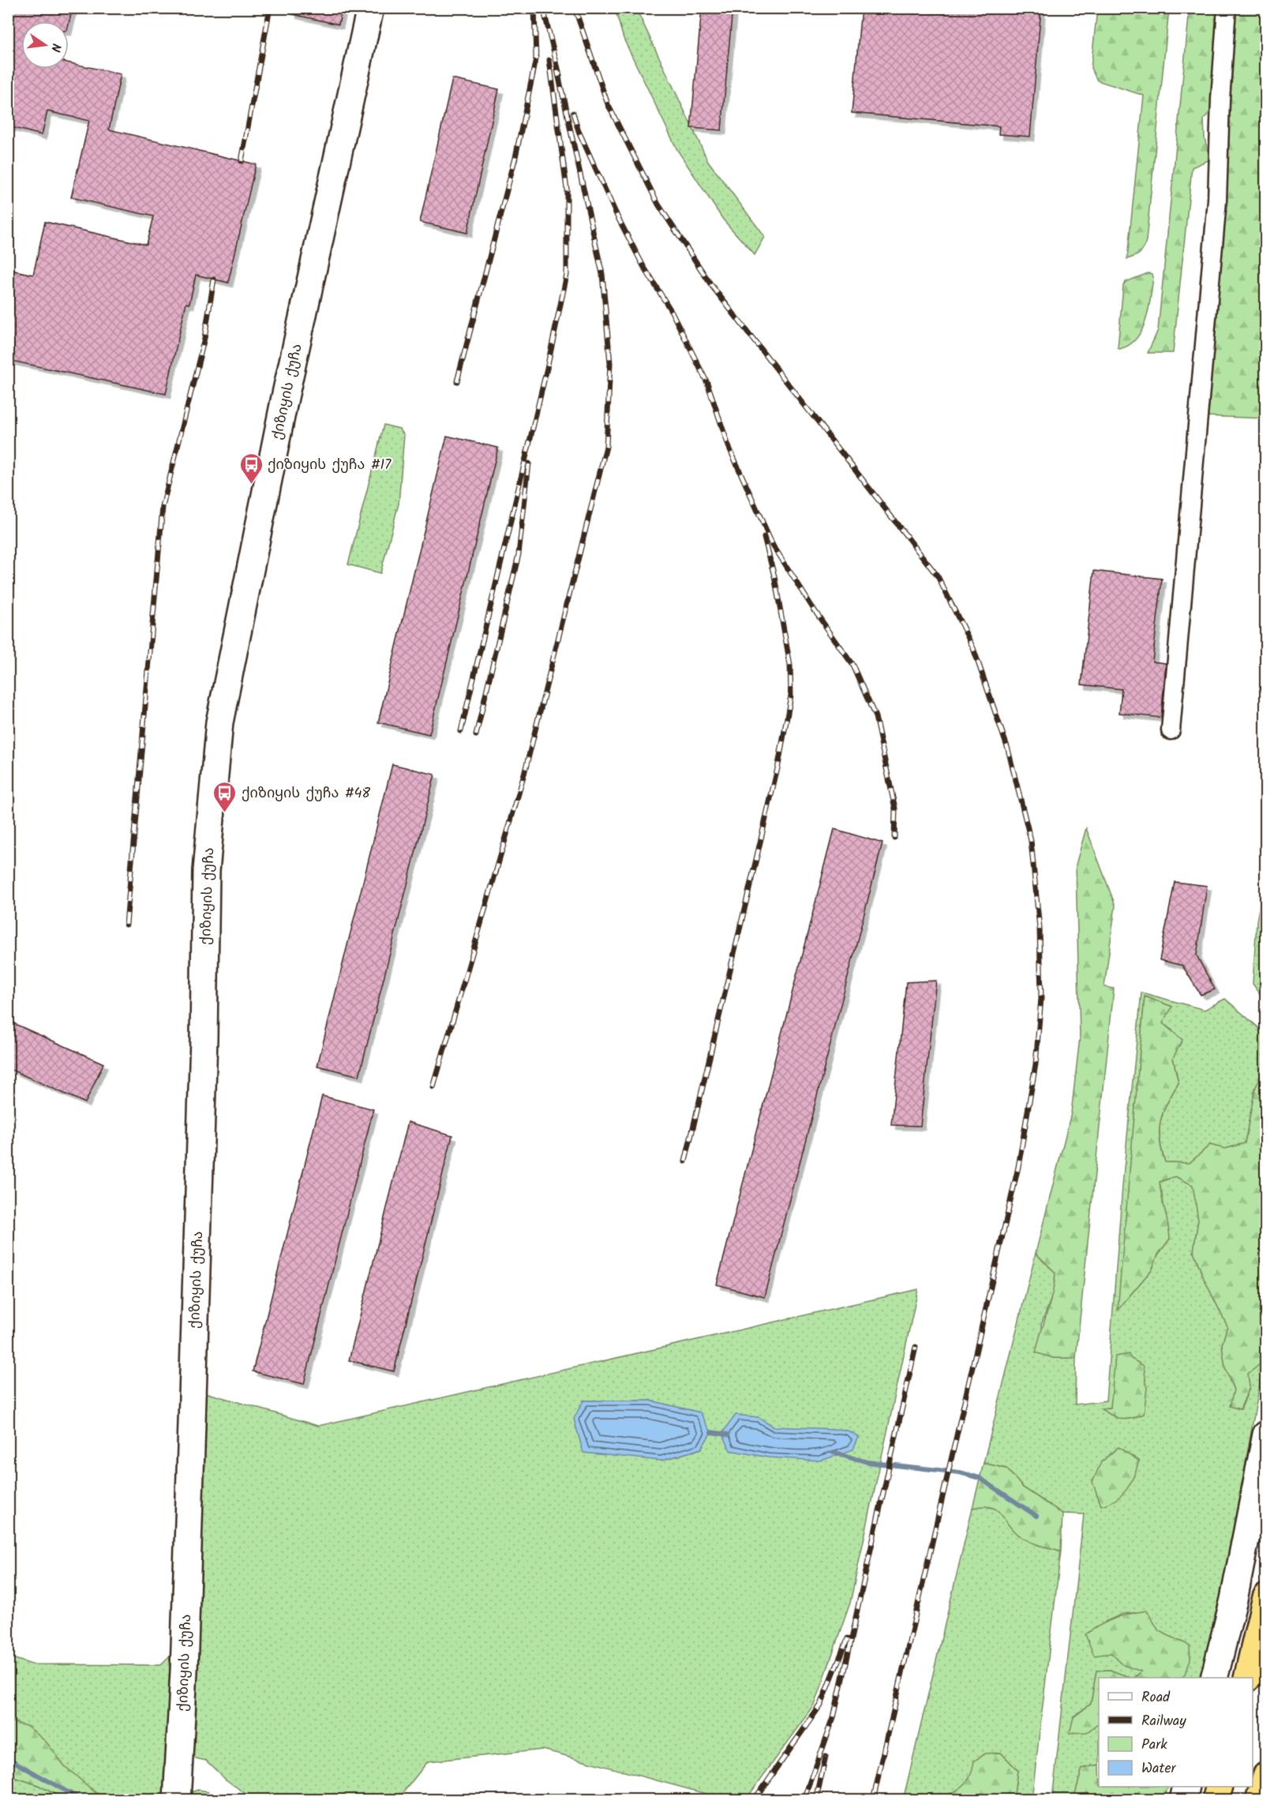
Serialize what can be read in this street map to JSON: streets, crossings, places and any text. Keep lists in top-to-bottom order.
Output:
{
  "streets": {
    "street": ["ქიზიყის ქუჩა"]
  },
  "places": {
    "bus stop": ["ქიზიყის ქუჩა #17", "ქიზიყის ქუჩა #48"]
  },
  "legend": [
    "Road",
    "Railway",
    "Park",
    "Water"
  ],
  "north": "right"
}
